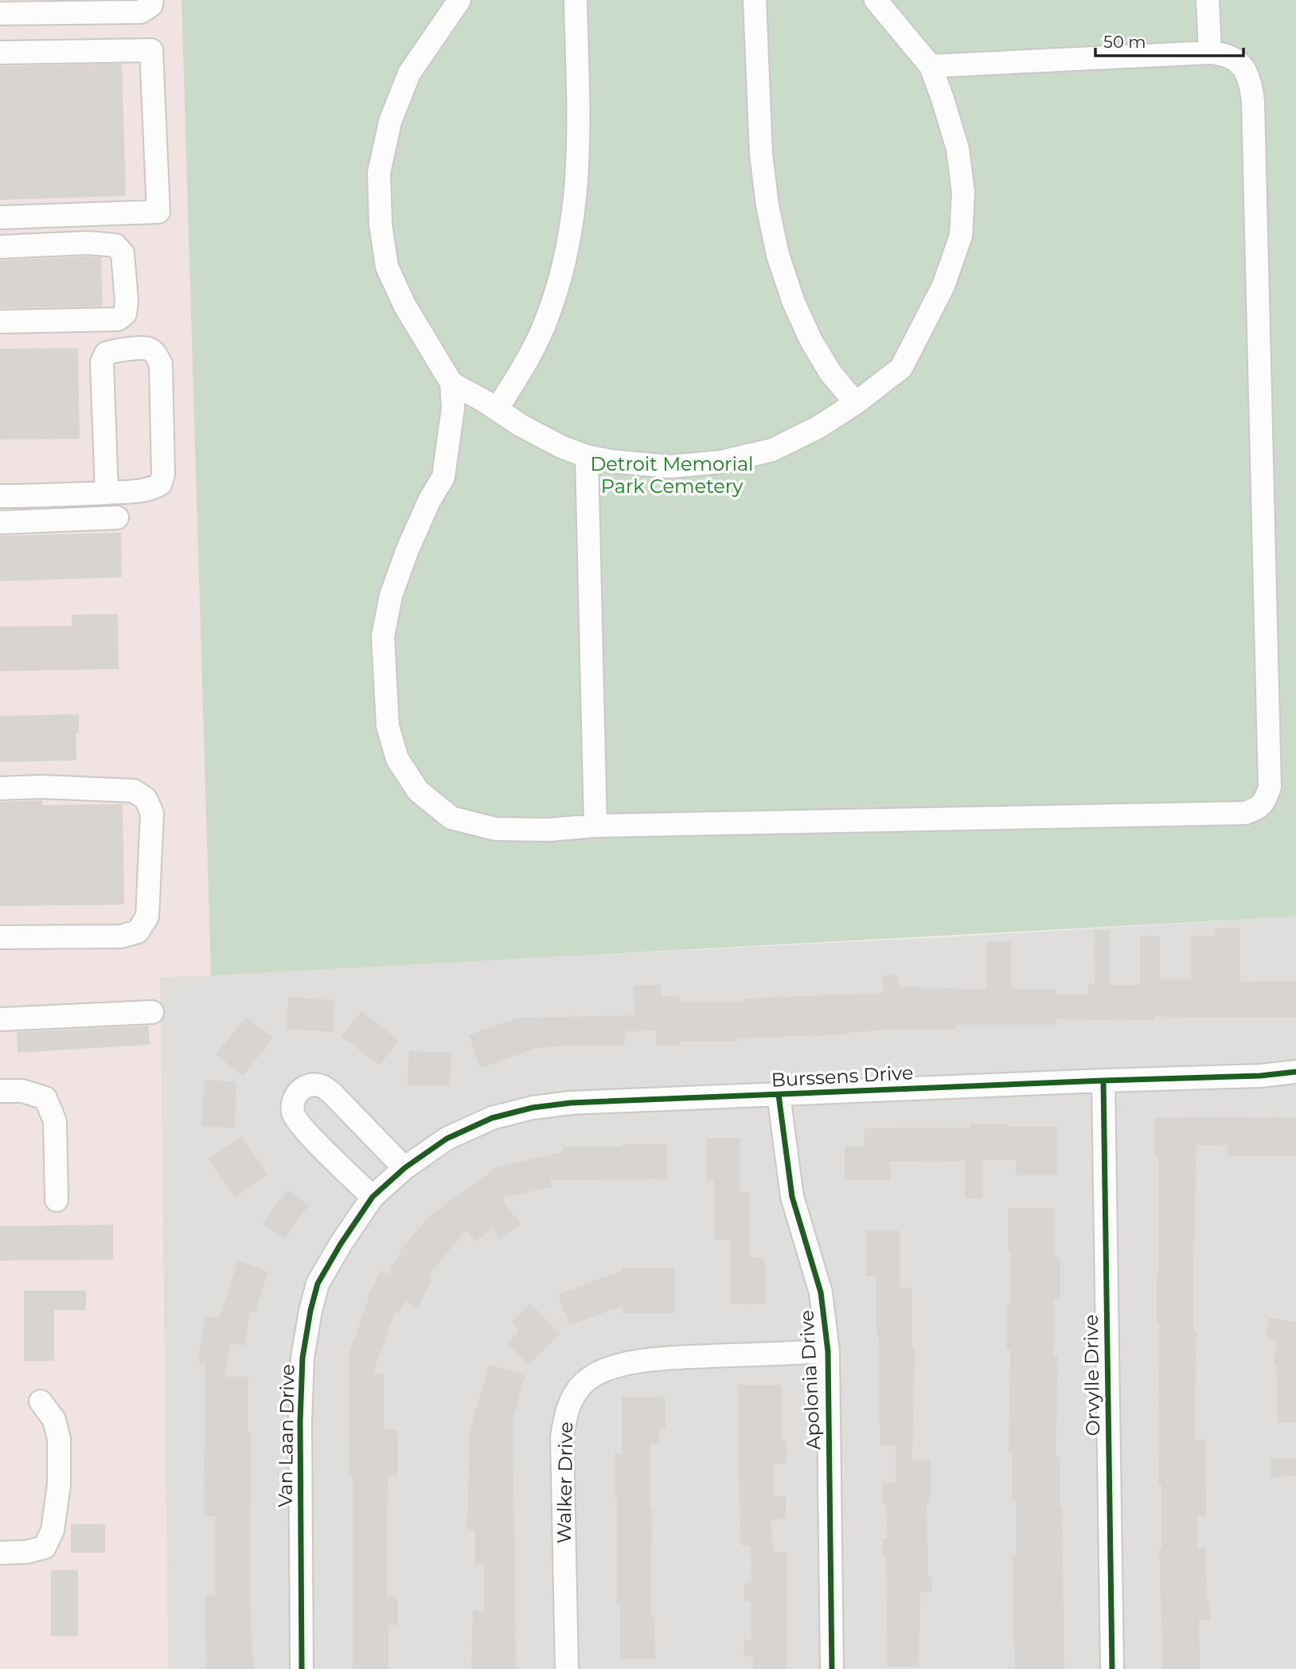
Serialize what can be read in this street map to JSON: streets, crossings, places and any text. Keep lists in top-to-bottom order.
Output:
{
  "streets": {
    "street": [
      "Burssens Drive",
      "Orvylle Drive",
      "Apolonia Drive",
      "Van Laan Drive",
      "Walker Drive"
    ]
  },
  "crossings": [
    ["Burssens Drive", "Orvylle Drive"],
    ["Burssens Drive", "Apolonia Drive"],
    ["Burssens Drive", "Van Laan Drive"],
    ["Apolonia Drive", "Walker Drive"]
  ],
  "parks": ["Detroit Memorial Park Cemetery"],
  "scale_bar": "50 m"
}
